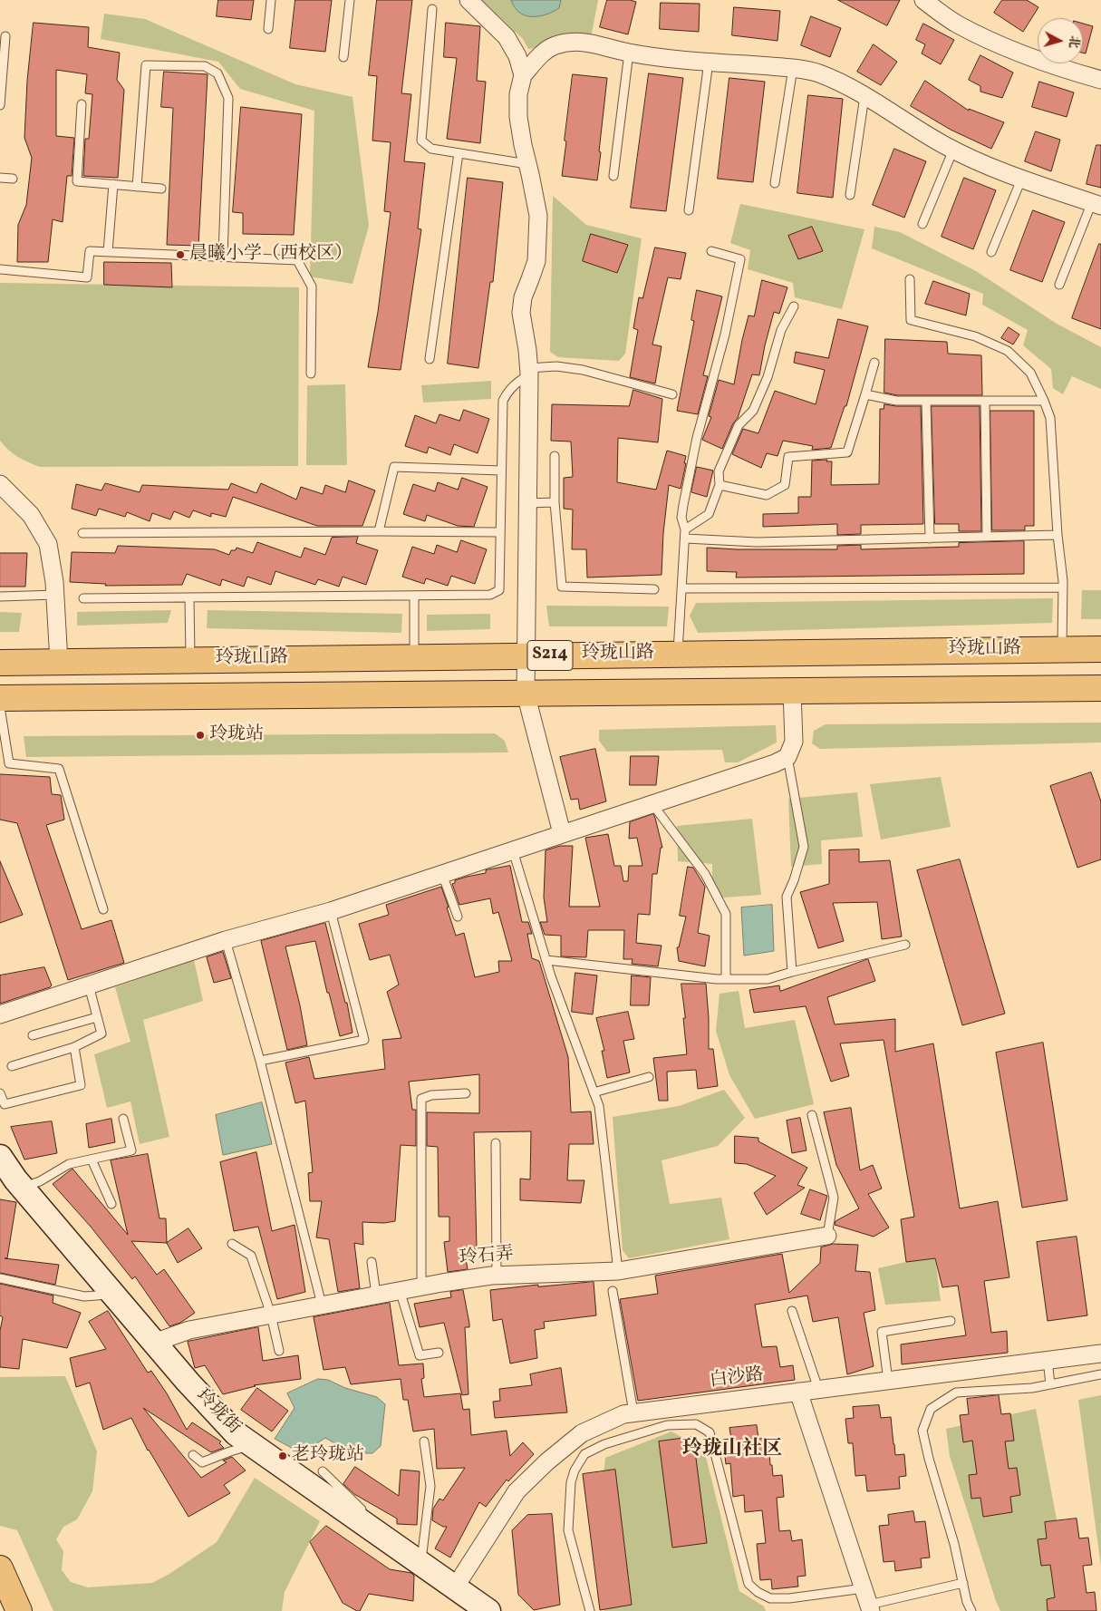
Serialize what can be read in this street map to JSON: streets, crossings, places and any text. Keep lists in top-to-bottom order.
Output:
{
  "streets": {
    "main road": ["玲珑山路", "S214"],
    "street": ["玲石弄", "白沙路", "玲珑街"]
  },
  "crossings": [
    ["玲石弄", "玲珑街"],
    ["白沙路", "玲珑街"]
  ],
  "districts": ["玲珑山社区"],
  "places": ["晨曦小学（西校区）", "玲珑站", "老玲珑站"],
  "north": "right"
}
